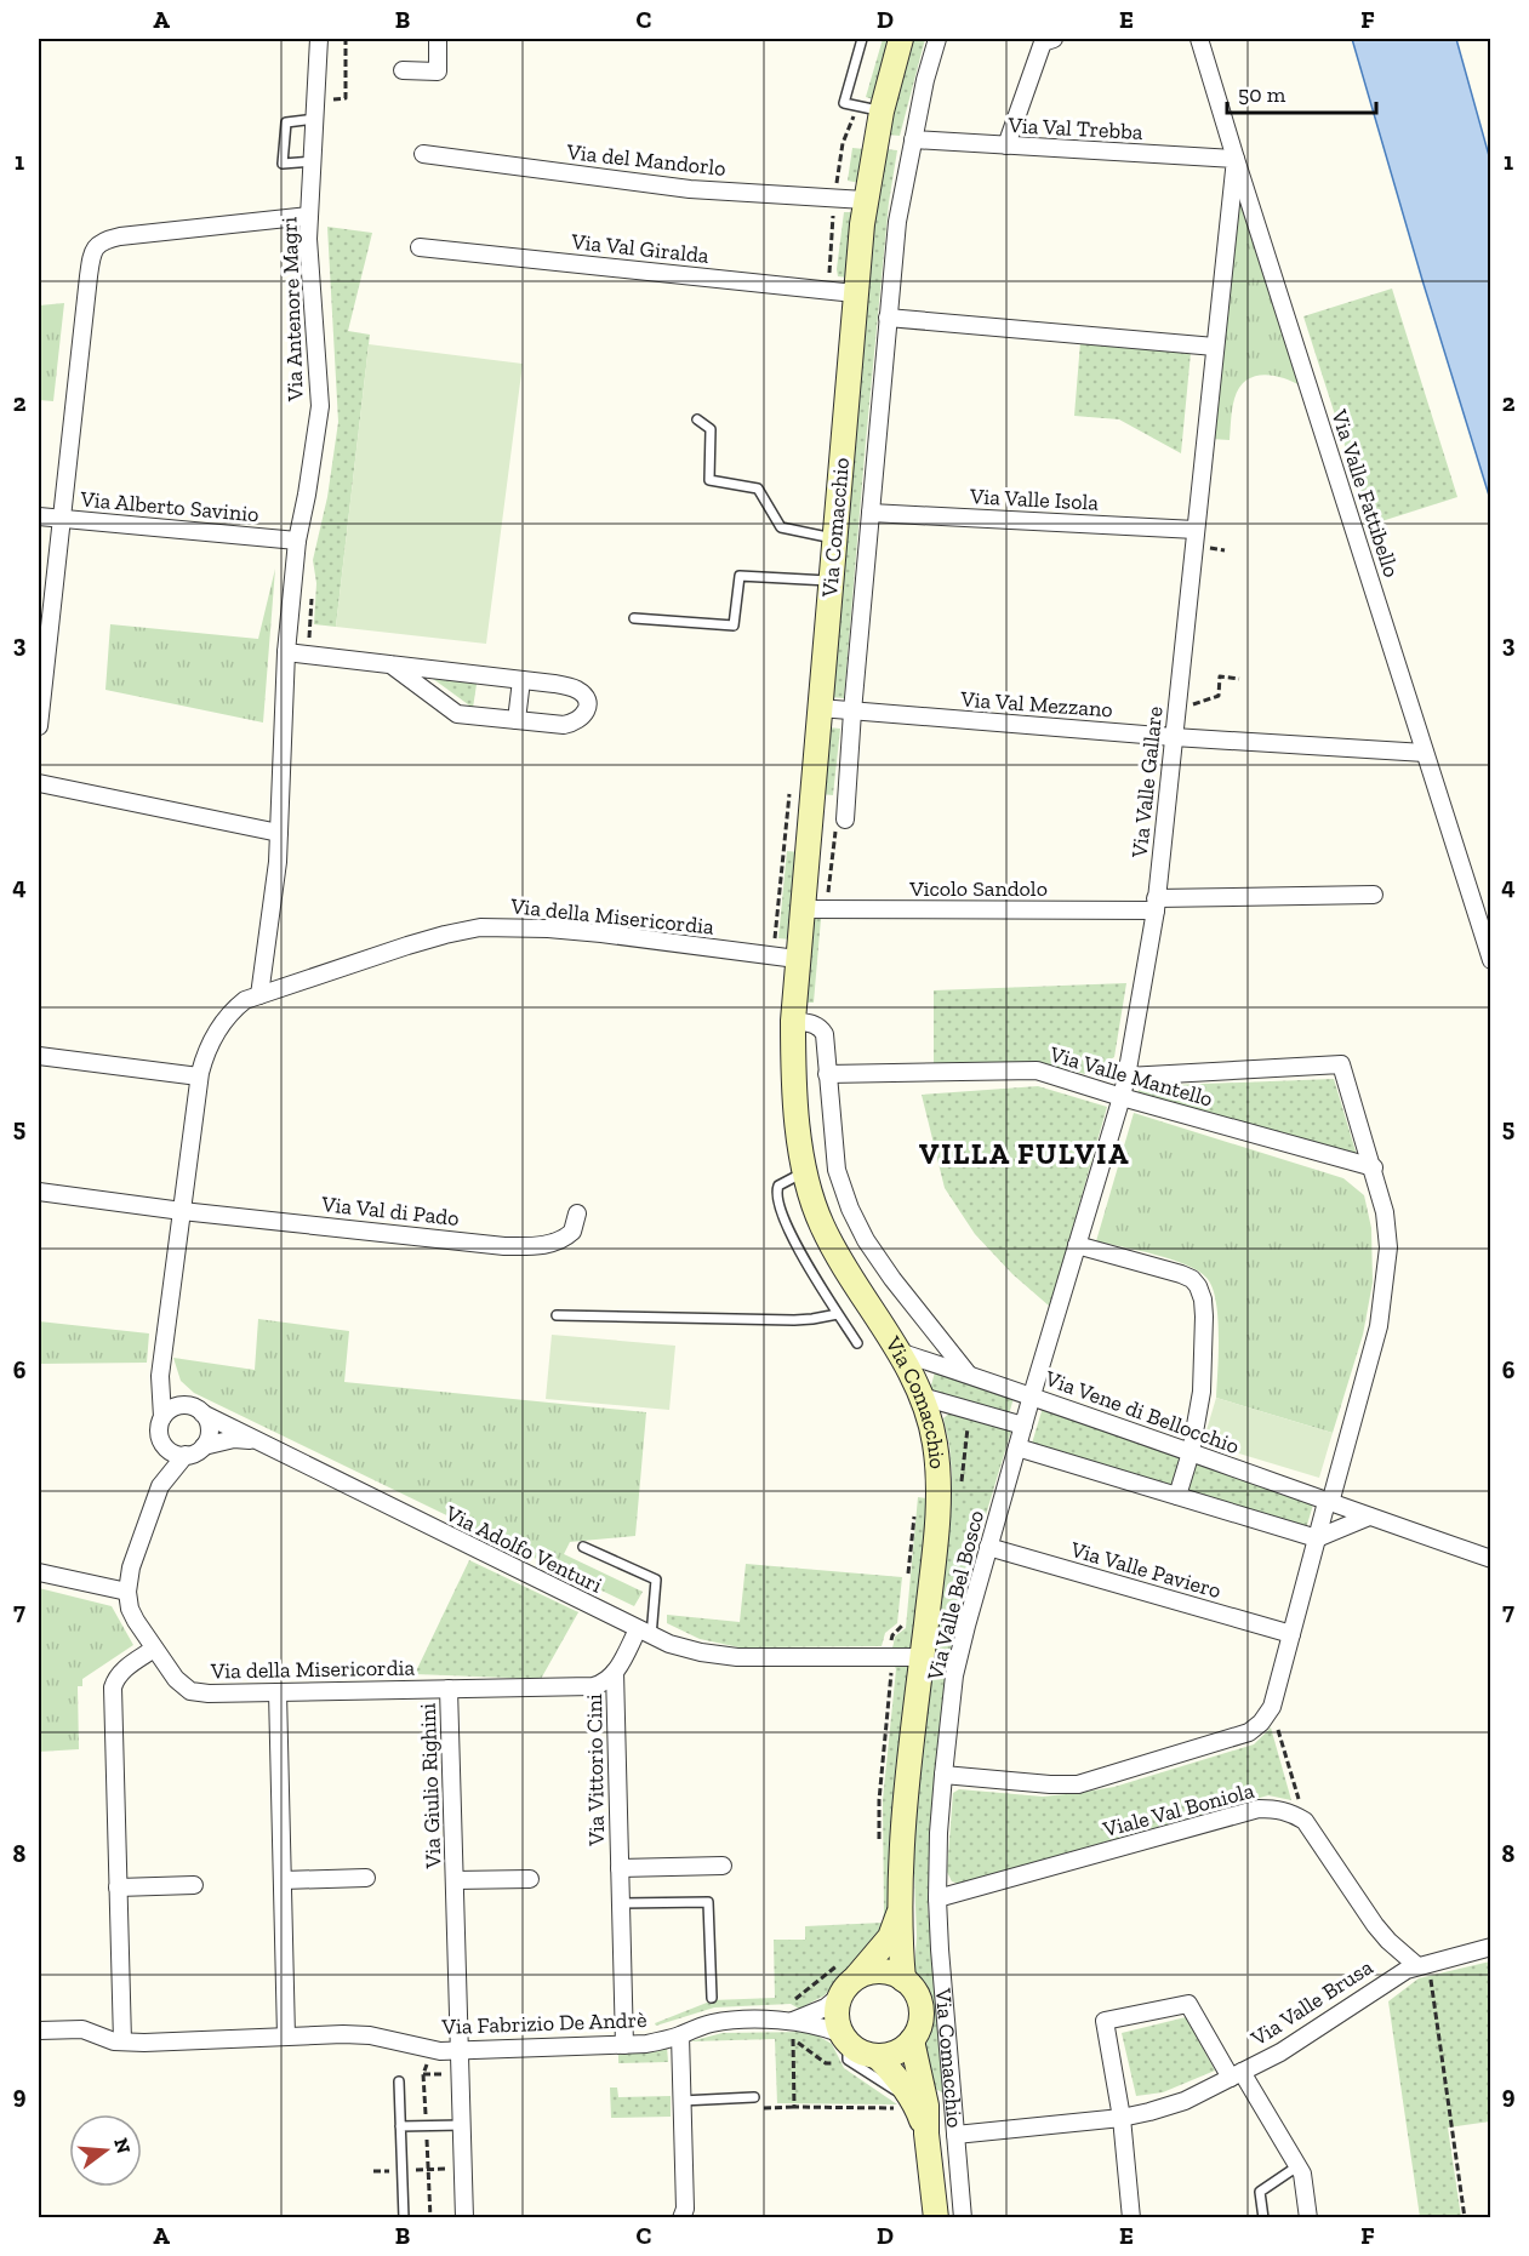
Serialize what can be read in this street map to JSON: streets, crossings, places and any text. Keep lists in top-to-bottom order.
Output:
{
  "streets": {
    "main road": ["Via Comacchio"],
    "street": [
      "Via Val Trebba",
      "Via del Mandorlo",
      "Via Val Giralda",
      "Via Antenore Magri",
      "Via Valle Fattibello",
      "Via Valle Isola",
      "Via Alberto Savinio",
      "Via Val Mezzano",
      "Via Valle Gallare",
      "Vicolo Sandolo",
      "Via della Misericordia",
      "Via Valle Mantello",
      "Via Val di Pado",
      "Via Vene di Bellocchio",
      "Via Adolfo Venturi",
      "Via Valle Paviero",
      "Via Valle Bel Bosco",
      "Via Vittorio Cini",
      "Via Giulio Righini",
      "Viale Val Boniola",
      "Via Valle Brusa",
      "Via Fabrizio De Andrè"
    ]
  },
  "crossings": [
    ["Via Val Trebba", "Via Valle Fattibello"],
    ["Via Val Trebba", "Via Comacchio"],
    ["Via Val Trebba", "Via Valle Gallare"],
    ["Via del Mandorlo", "Via Comacchio"],
    ["Via Val Giralda", "Via Comacchio"],
    ["Via Antenore Magri", "Via Alberto Savinio"],
    ["Via Valle Fattibello", "Via Val Mezzano"],
    ["Via Valle Fattibello", "Via Valle Gallare"],
    ["Via Valle Isola", "Via Comacchio"],
    ["Via Valle Isola", "Via Valle Gallare"],
    ["Via Comacchio", "Via Val Mezzano"],
    ["Via Comacchio", "Vicolo Sandolo"],
    ["Via Comacchio", "Via della Misericordia"],
    ["Via Comacchio", "Via Valle Mantello"],
    ["Via Comacchio", "Via Vene di Bellocchio"],
    ["Via Comacchio", "Via Valle Bel Bosco"],
    ["Via Comacchio", "Viale Val Boniola"],
    ["Via Comacchio", "Via Valle Brusa"],
    ["Via Comacchio", "Via Fabrizio De Andrè"],
    ["Via Val Mezzano", "Via Valle Gallare"],
    ["Via Valle Gallare", "Vicolo Sandolo"],
    ["Via Valle Gallare", "Via Valle Mantello"],
    ["Via Valle Gallare", "Via Vene di Bellocchio"],
    ["Via Valle Gallare", "Via Valle Bel Bosco"],
    ["Via della Misericordia", "Via Val di Pado"],
    ["Via della Misericordia", "Via Adolfo Venturi"],
    ["Via della Misericordia", "Via Vittorio Cini"],
    ["Via della Misericordia", "Via Giulio Righini"],
    ["Via Valle Mantello", "Via Vene di Bellocchio"],
    ["Via Vene di Bellocchio", "Via Valle Bel Bosco"],
    ["Via Valle Paviero", "Via Valle Bel Bosco"],
    ["Via Valle Bel Bosco", "Viale Val Boniola"],
    ["Via Vittorio Cini", "Via Fabrizio De Andrè"],
    ["Via Giulio Righini", "Via Fabrizio De Andrè"]
  ],
  "districts": ["VILLA FULVIA"],
  "scale_bar": "50 m",
  "north": "right",
  "grid": {
    "columns": [
      "A",
      "B",
      "C",
      "D",
      "E",
      "F"
    ],
    "rows": [
      "1",
      "2",
      "3",
      "4",
      "5",
      "6",
      "7",
      "8",
      "9"
    ]
  }
}
